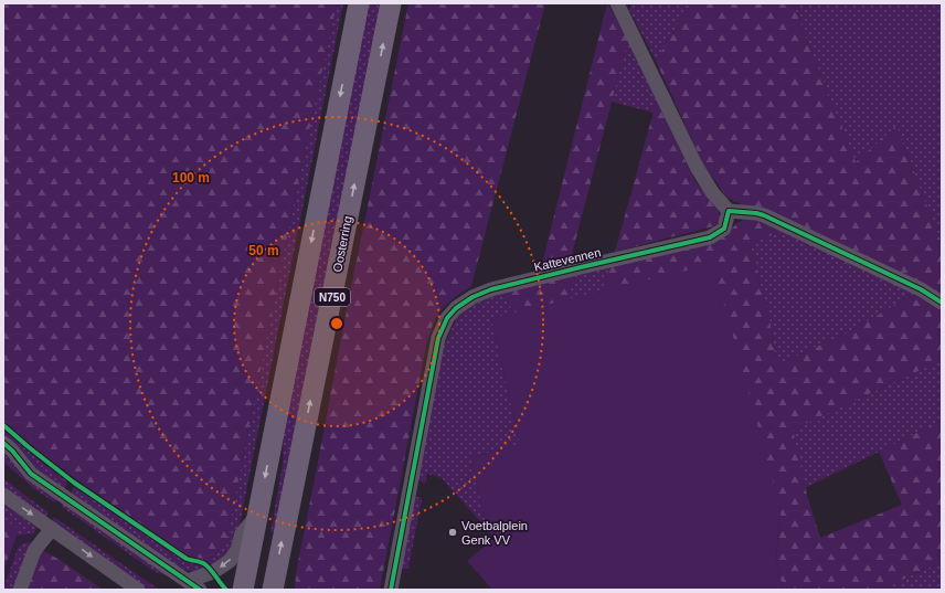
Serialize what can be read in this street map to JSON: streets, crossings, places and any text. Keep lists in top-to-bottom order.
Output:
{
  "streets": {
    "highway": ["Oosterring", "N750"],
    "street": ["Kattevennen"]
  },
  "places": ["Voetbalplein Genk VV"],
  "rings": ["100 m", "50 m"]
}
